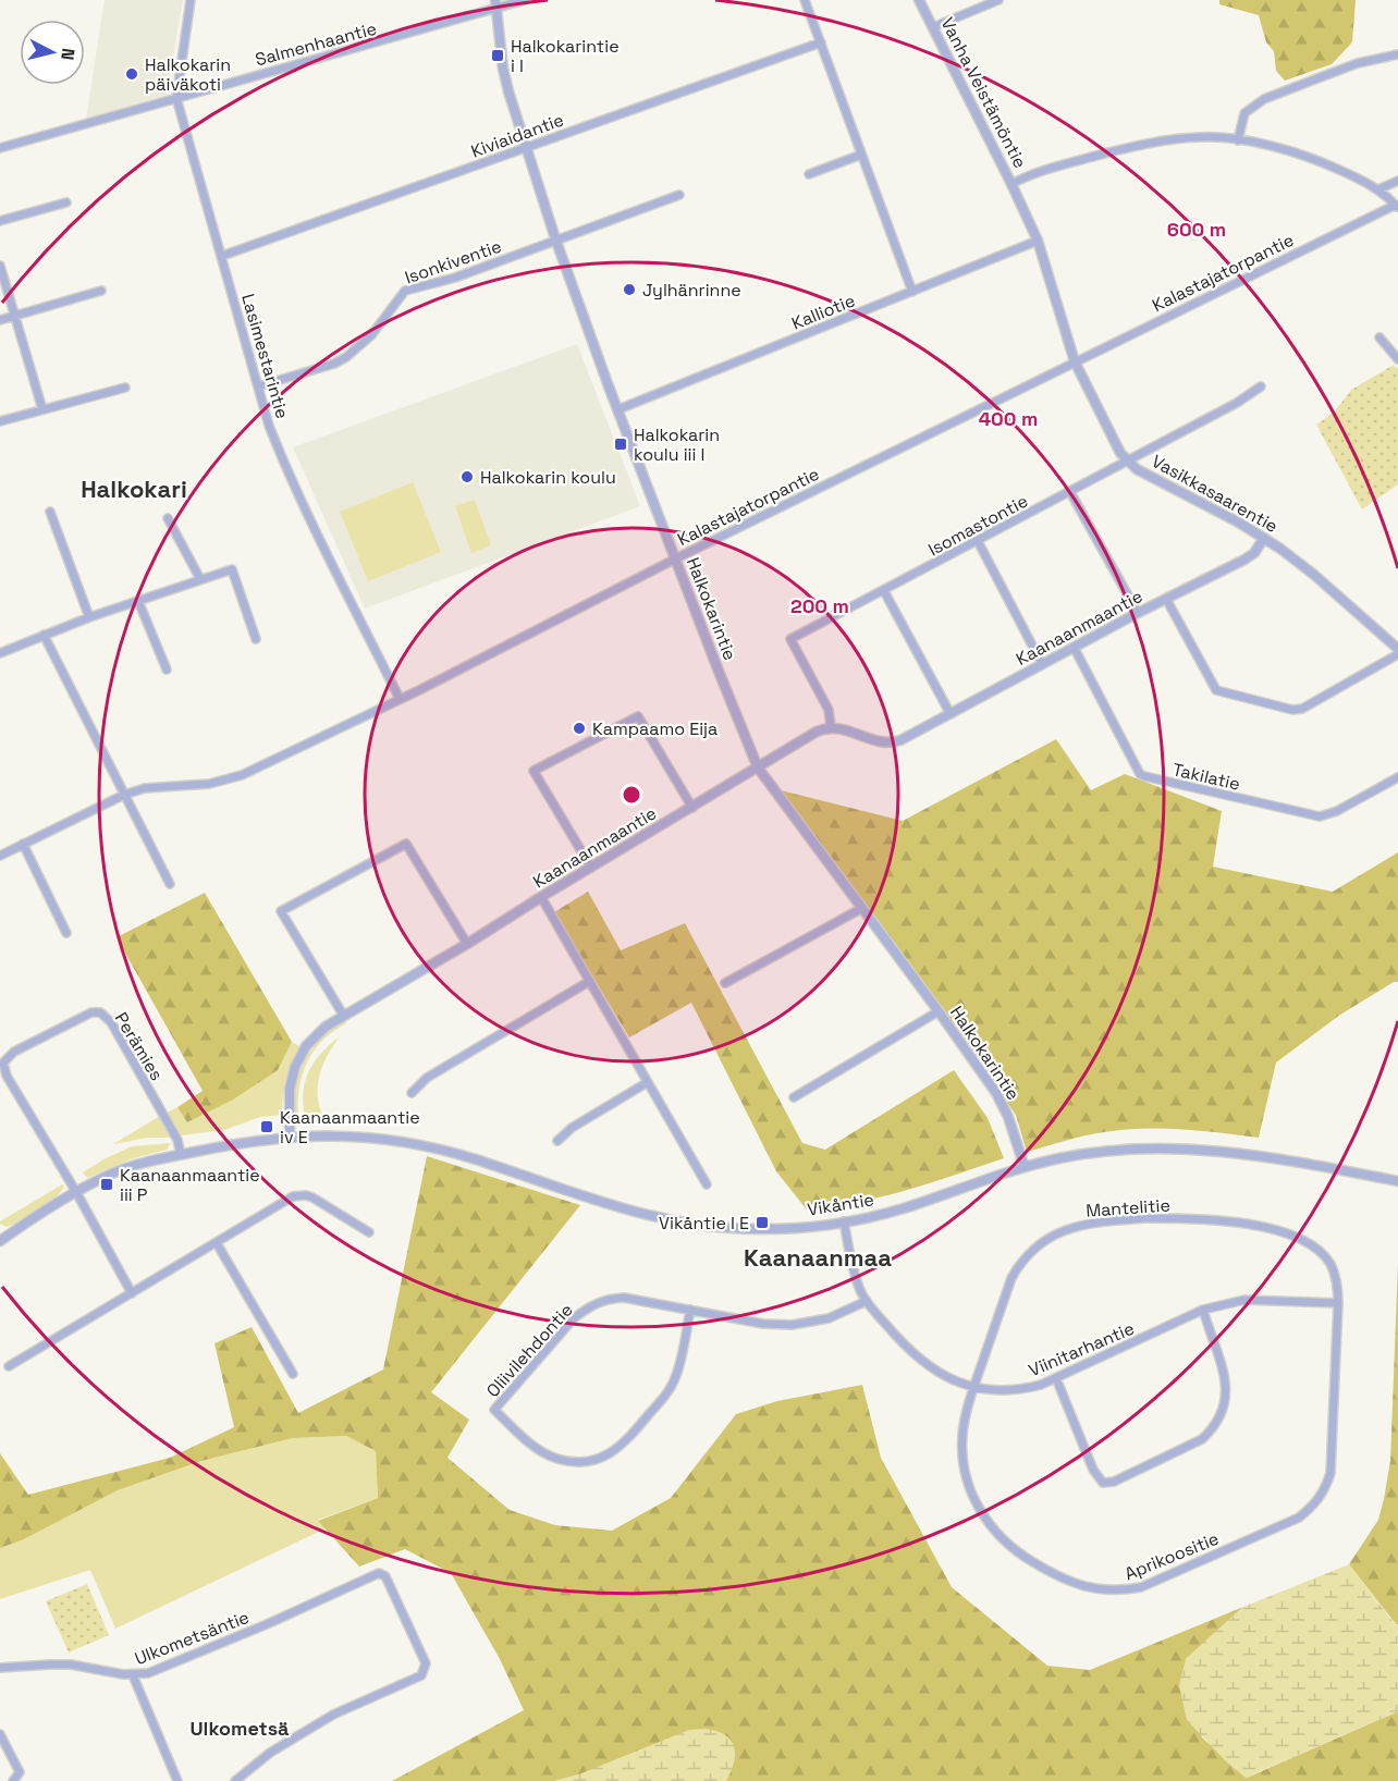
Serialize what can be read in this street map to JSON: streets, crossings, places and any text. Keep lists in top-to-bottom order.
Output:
{
  "streets": {
    "street": [
      "Salmenhaantie",
      "Vanha Veistämöntie",
      "Kiviaidantie",
      "Isonkiventie",
      "Kalastajatorpantie",
      "Kalliotie",
      "Lasimestarintie",
      "Vasikkasaarentie",
      "Isomastontie",
      "Halkokarintie",
      "Kaanaanmaantie",
      "Takilatie",
      "Perämies",
      "Vikåntie",
      "Mantelitie",
      "Viinitarhantie",
      "Oliivilehdontie",
      "Aprikoositie",
      "Ulkometsäntie"
    ]
  },
  "crossings": [
    ["Salmenhaantie", "Lasimestarintie"],
    ["Salmenhaantie", "Halkokarintie"],
    ["Vanha Veistämöntie", "Kalastajatorpantie"],
    ["Vanha Veistämöntie", "Vasikkasaarentie"],
    ["Kiviaidantie", "Lasimestarintie"],
    ["Kiviaidantie", "Halkokarintie"],
    ["Isonkiventie", "Lasimestarintie"],
    ["Isonkiventie", "Halkokarintie"],
    ["Kalastajatorpantie", "Lasimestarintie"],
    ["Kalastajatorpantie", "Vasikkasaarentie"],
    ["Kalastajatorpantie", "Halkokarintie"],
    ["Kalliotie", "Vasikkasaarentie"],
    ["Kalliotie", "Halkokarintie"],
    ["Vasikkasaarentie", "Isomastontie"],
    ["Vasikkasaarentie", "Kaanaanmaantie"],
    ["Isomastontie", "Kaanaanmaantie"],
    ["Halkokarintie", "Kaanaanmaantie"],
    ["Halkokarintie", "Vikåntie"],
    ["Kaanaanmaantie", "Takilatie"],
    ["Kaanaanmaantie", "Vikåntie"],
    ["Vikåntie", "Viinitarhantie"],
    ["Mantelitie", "Viinitarhantie"],
    ["Mantelitie", "Aprikoositie"],
    ["Viinitarhantie", "Oliivilehdontie"],
    ["Viinitarhantie", "Aprikoositie"]
  ],
  "districts": ["Halkokari", "Kaanaanmaa", "Ulkometsä"],
  "places": {
    "transit": [
      "Halkokarintie i I",
      "Halkokarin koulu iii I",
      "Kaanaanmaantie iv E",
      "Kaanaanmaantie iii P",
      "Vikåntie I E"
    ],
    "other": [
      "Halkokarin päiväkoti",
      "Jylhänrinne",
      "Halkokarin koulu",
      "Kampaamo Eija"
    ]
  },
  "north": "right",
  "rings": ["600 m", "400 m", "200 m"]
}
